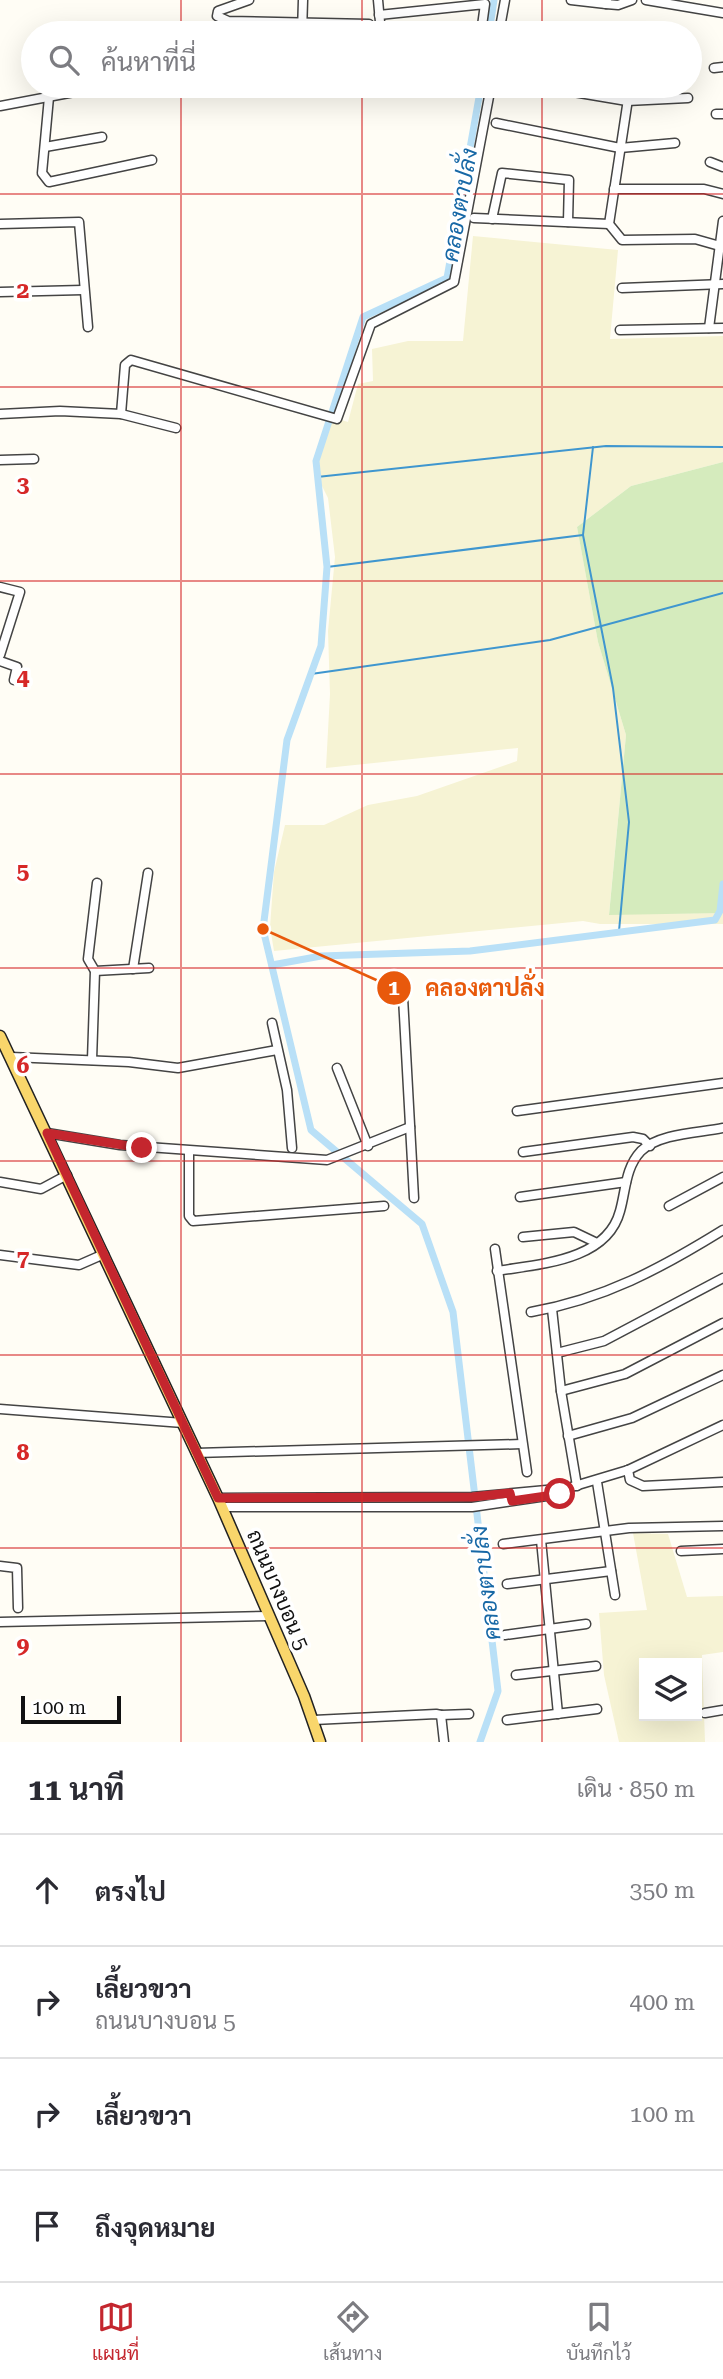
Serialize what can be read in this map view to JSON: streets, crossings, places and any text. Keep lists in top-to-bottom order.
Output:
{
  "streets": {
    "main road": ["ถนนบางบอน 5"]
  },
  "water": ["คลองตาปลั่ง"],
  "places": ["คลองตาปลั่ง"],
  "scale_bar": "100 m",
  "page": {
    "search": "ค้นหาที่นี่",
    "scale": "100 m",
    "heading": ["11 นาที", "เดิน · 850 m"],
    "list": [
      ["ตรงไป", "350 m"],
      ["เลี้ยวขวา", "ถนนบางบอน 5", "400 m"],
      ["เลี้ยวขวา", "100 m"],
      "ถึงจุดหมาย"
    ],
    "nav": ["แผนที่", "เส้นทาง", "บันทึกไว้"]
  },
  "grid": {
    "rows": [
      "2",
      "3",
      "4",
      "5",
      "6",
      "7",
      "8",
      "9"
    ]
  }
}
